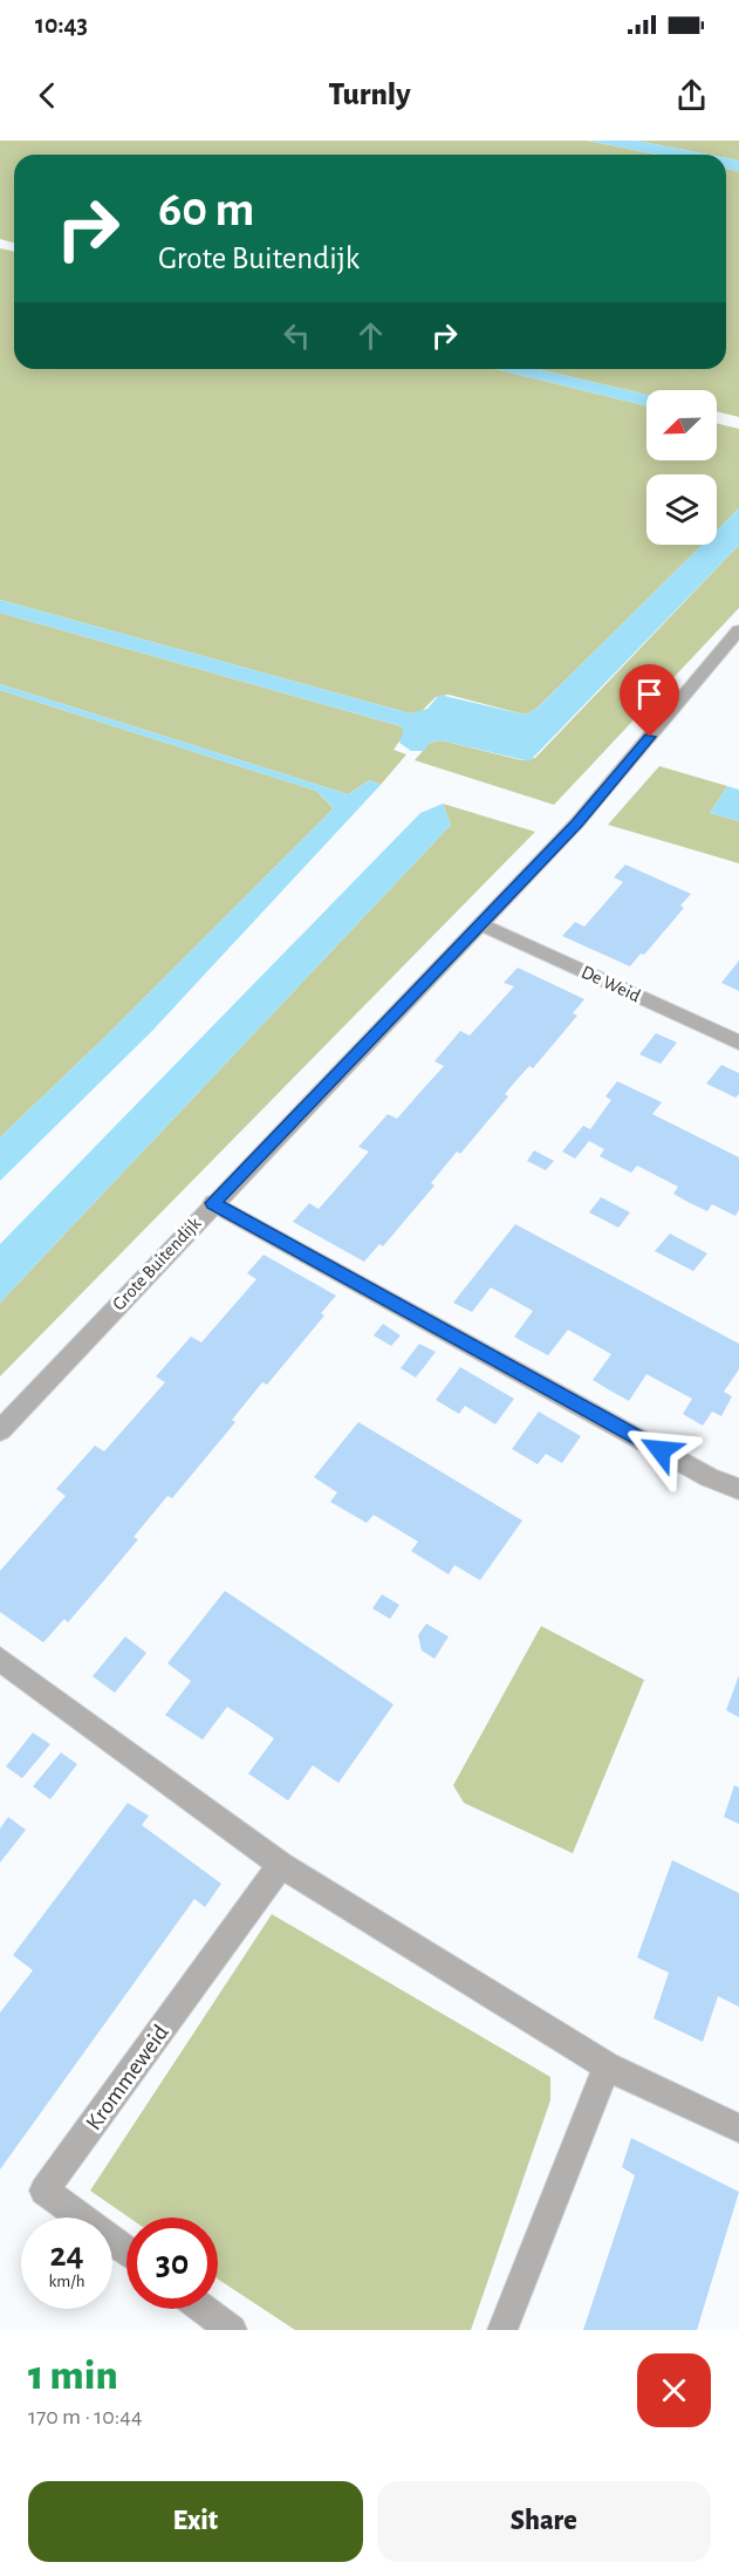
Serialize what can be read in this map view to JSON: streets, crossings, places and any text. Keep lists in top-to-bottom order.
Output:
{
  "streets": {
    "street": ["De Weid", "Grote Buitendijk", "Krommeweid"]
  },
  "crossings": [
    ["De Weid", "Grote Buitendijk"]
  ],
  "north": "bottom left",
  "page": {
    "status": "10:43",
    "header": "Turnly",
    "turn": ["60 m", "Grote Buitendijk"],
    "speed": "24 km/h",
    "limit": "30",
    "heading": ["1 min", "170 m · 10:44"],
    "buttons": ["Exit", "Share"]
  }
}
